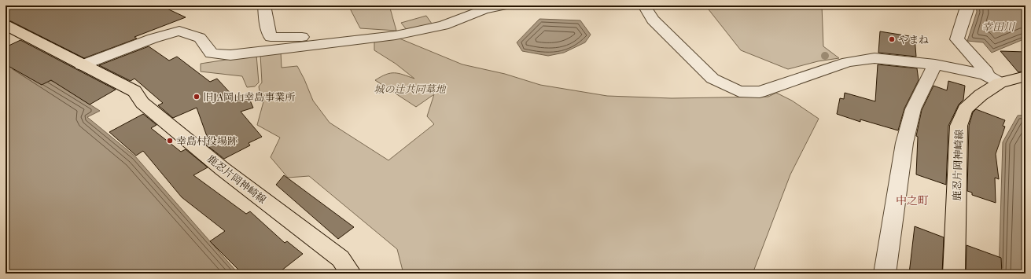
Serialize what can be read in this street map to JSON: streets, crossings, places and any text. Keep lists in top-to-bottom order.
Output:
{
  "streets": {
    "main road": ["鹿忍片岡神崎線"]
  },
  "districts": ["中之町"],
  "water": ["幸田川"],
  "parks": ["城の辻共同墓地"],
  "places": ["やまね", "旧JA岡山幸島事業所", "幸島村役場跡"]
}
